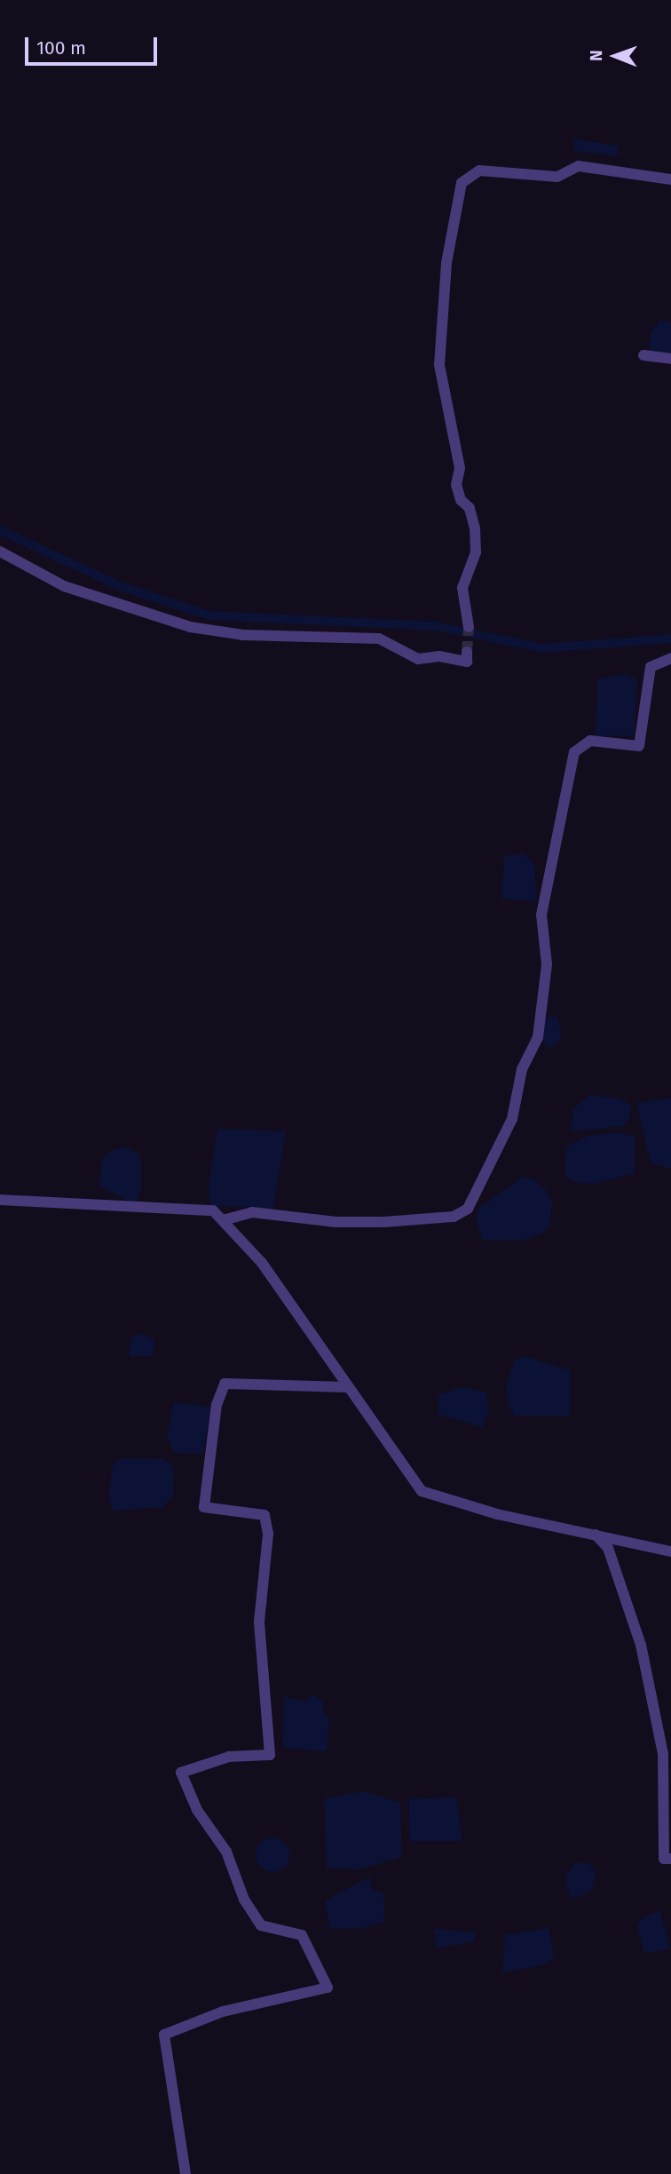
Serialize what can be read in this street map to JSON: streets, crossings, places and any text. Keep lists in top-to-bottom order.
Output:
{
  "scale_bar": "100 m",
  "north": "left"
}
